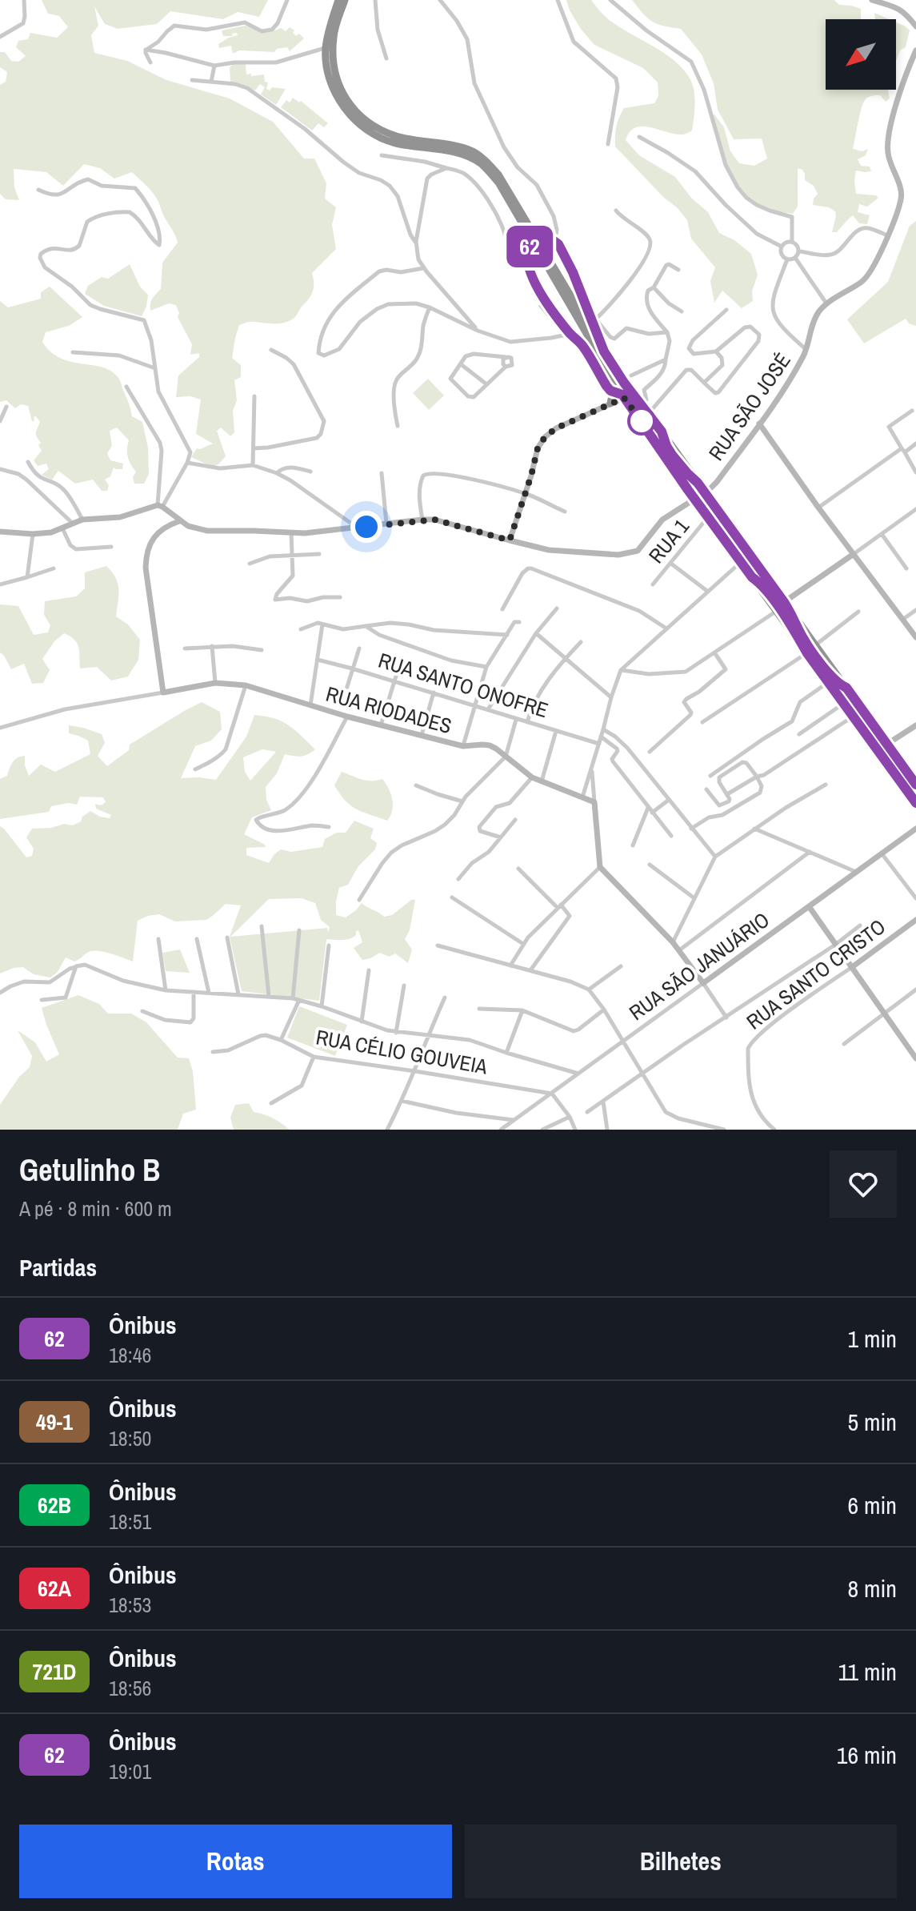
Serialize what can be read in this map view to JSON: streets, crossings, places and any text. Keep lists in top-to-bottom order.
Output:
{
  "streets": {
    "street": [
      "RUA SÃO JOSÉ",
      "RUA 1",
      "RUA SANTO ONOFRE",
      "RUA RIODADES",
      "RUA SÃO JANUÁRIO",
      "RUA SANTO CRISTO",
      "RUA CÉLIO GOUVEIA"
    ]
  },
  "crossings": [
    ["RUA SÃO JANUÁRIO", "RUA CÉLIO GOUVEIA"]
  ],
  "lines": ["bus line 62"],
  "north": "bottom left",
  "page": {
    "on_map": "62",
    "heading": [
      ["Getulinho B", "A pé · 8 min · 600 m"],
      "Partidas"
    ],
    "list": [
      {
        "mark": "62",
        "name": "Ônibus",
        "note": "18:46",
        "value": "1 min"
      },
      {
        "mark": "49-1",
        "name": "Ônibus",
        "note": "18:50",
        "value": "5 min"
      },
      {
        "mark": "62B",
        "name": "Ônibus",
        "note": "18:51",
        "value": "6 min"
      },
      {
        "mark": "62A",
        "name": "Ônibus",
        "note": "18:53",
        "value": "8 min"
      },
      {
        "mark": "721D",
        "name": "Ônibus",
        "note": "18:56",
        "value": "11 min"
      },
      {
        "mark": "62",
        "name": "Ônibus",
        "note": "19:01",
        "value": "16 min"
      }
    ],
    "buttons": ["Rotas", "Bilhetes"]
  }
}
